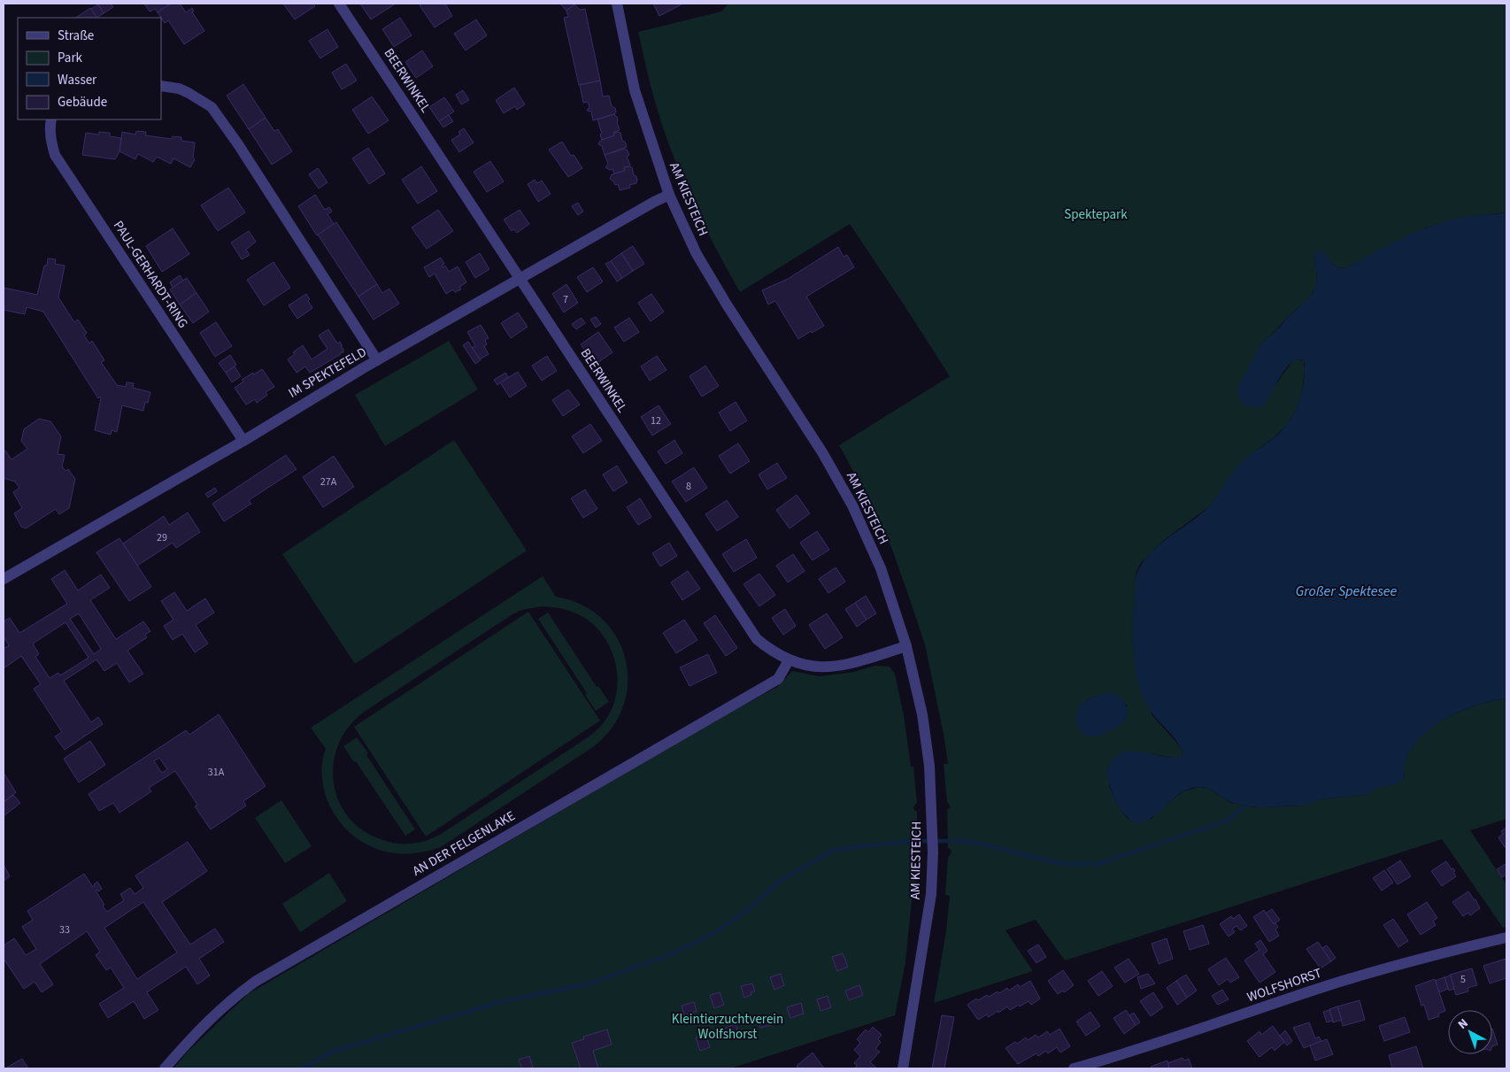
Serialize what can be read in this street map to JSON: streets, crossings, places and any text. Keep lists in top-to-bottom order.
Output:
{
  "streets": {
    "street": [
      "BEERWINKEL",
      "AM KIESTEICH",
      "PAUL-GERHARDT-RING",
      "IM SPEKTEFELD",
      "AN DER FELGENLAKE",
      "WOLFSHORST"
    ]
  },
  "crossings": [
    ["BEERWINKEL", "AM KIESTEICH"],
    ["BEERWINKEL", "IM SPEKTEFELD"],
    ["BEERWINKEL", "AN DER FELGENLAKE"],
    ["AM KIESTEICH", "IM SPEKTEFELD"],
    ["PAUL-GERHARDT-RING", "IM SPEKTEFELD"]
  ],
  "water": ["Großer Spektesee"],
  "parks": ["Spektepark", "Kleintierzuchtverein Wolfshorst"],
  "house_numbers": [
    "7",
    "12",
    "27A",
    "8",
    "29",
    "31A",
    "33",
    "5"
  ],
  "legend": [
    "Straße",
    "Park",
    "Wasser",
    "Gebäude"
  ],
  "north": "top left"
}
